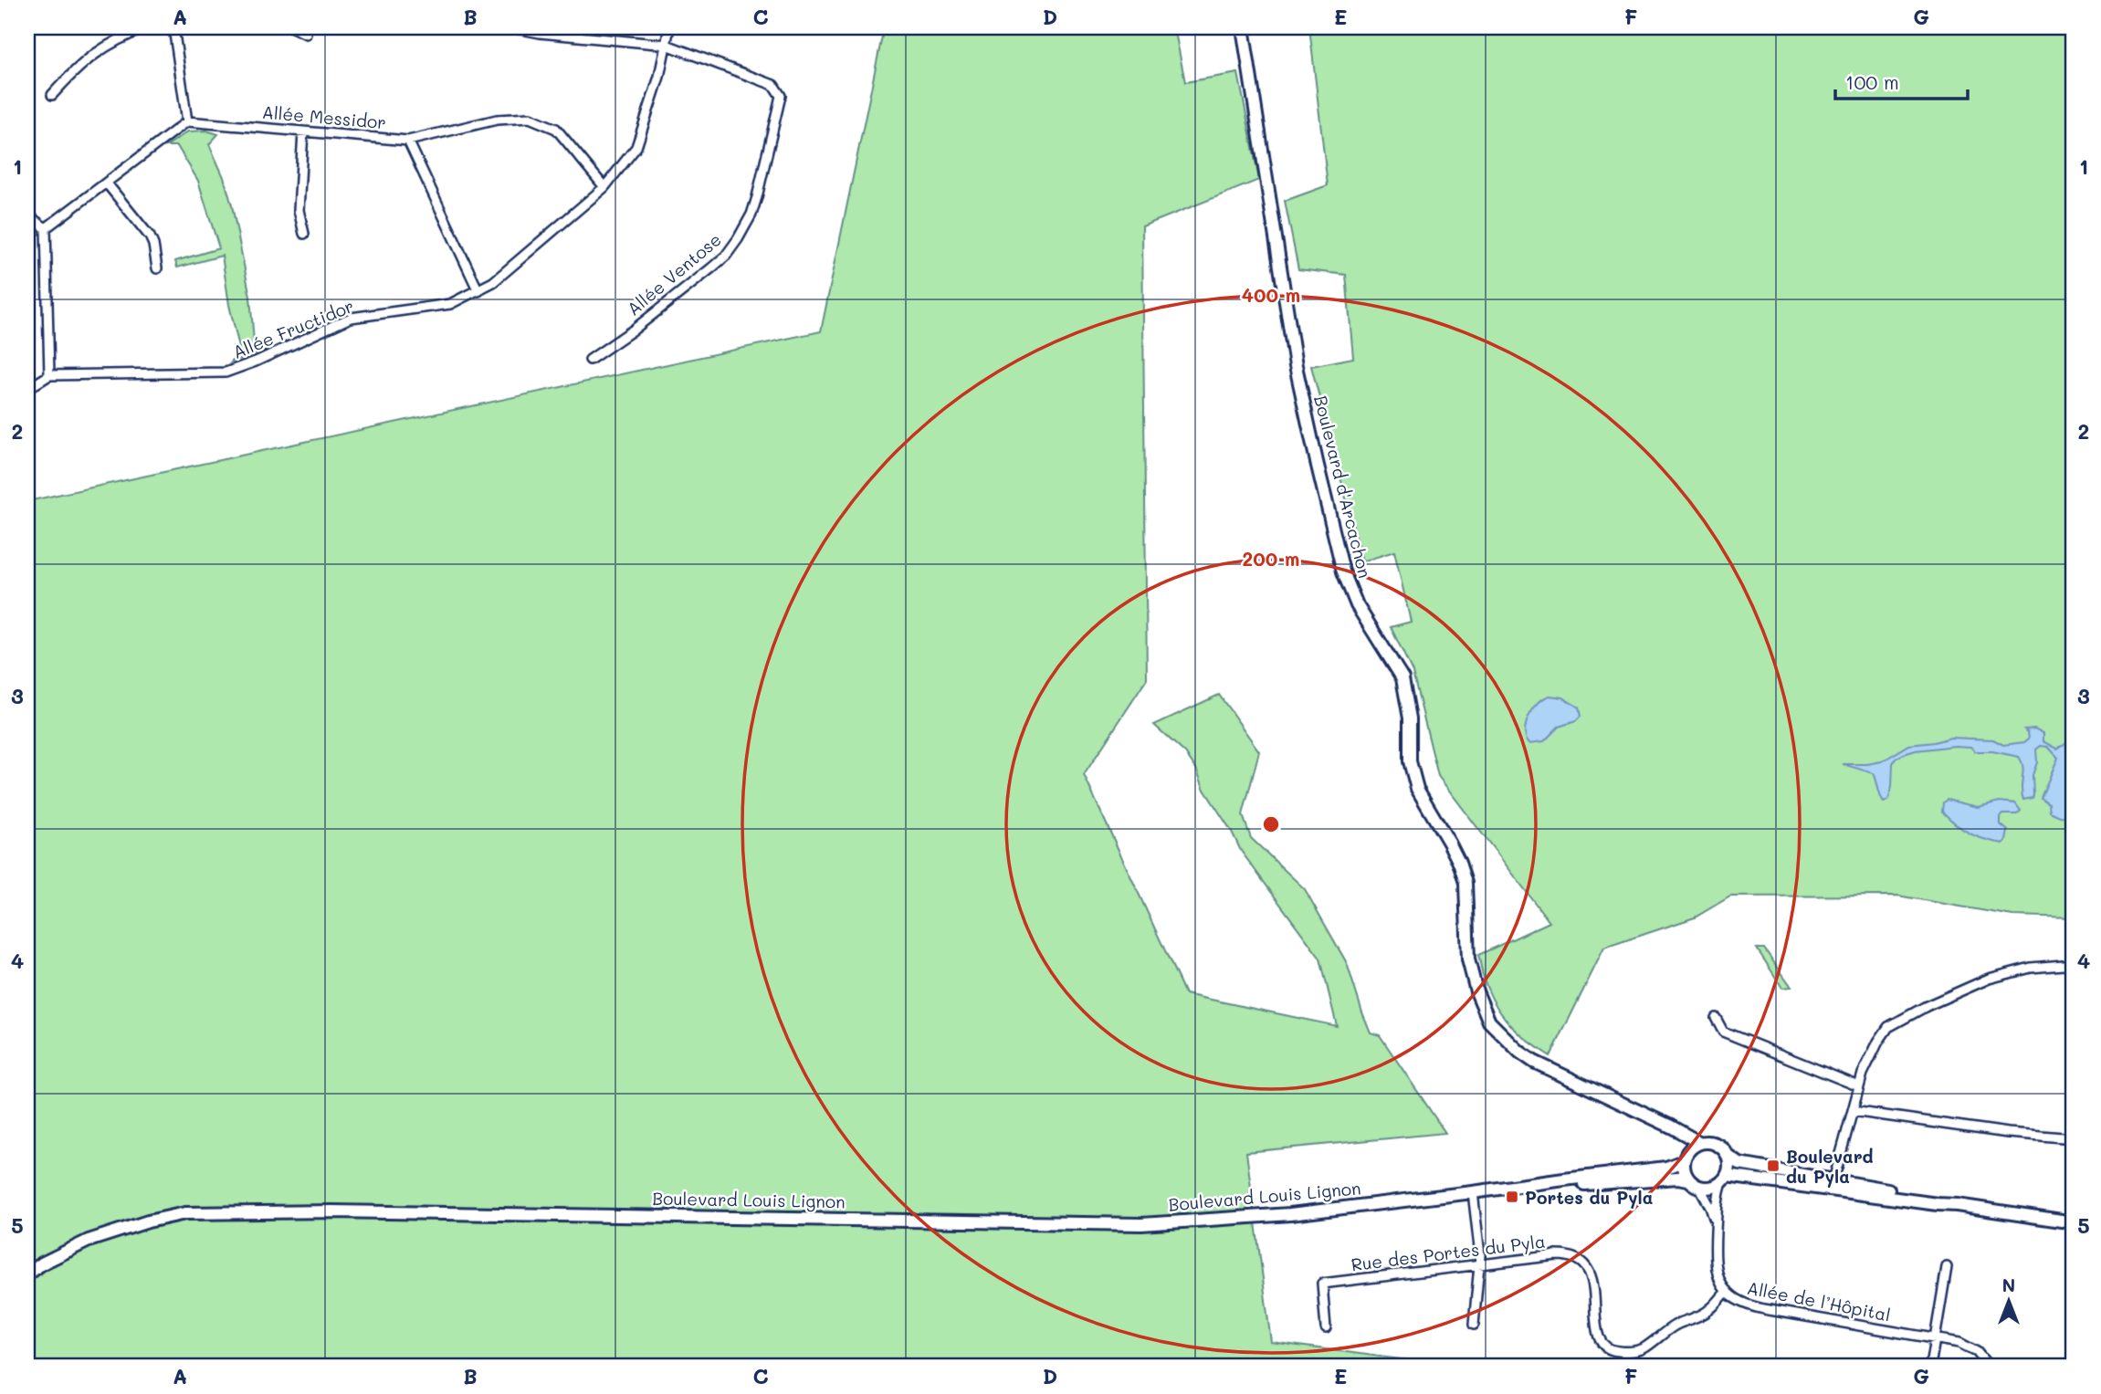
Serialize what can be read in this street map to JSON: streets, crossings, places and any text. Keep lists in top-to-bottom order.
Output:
{
  "streets": {
    "main road": ["Boulevard d'Arcachon", "Boulevard Louis Lignon"],
    "street": [
      "Allée Messidor",
      "Allée Ventose",
      "Allée Fructidor",
      "Rue des Portes du Pyla",
      "Allée de l’Hôpital"
    ]
  },
  "crossings": [
    ["Allée Messidor", "Allée Fructidor"],
    ["Allée Ventose", "Allée Fructidor"],
    ["Boulevard d'Arcachon", "Allée de l’Hôpital"],
    ["Rue des Portes du Pyla", "Allée de l’Hôpital"]
  ],
  "places": {
    "transit": ["Boulevard du Pyla", "Portes du Pyla"]
  },
  "scale_bar": "100 m",
  "north": "top",
  "grid": {
    "columns": [
      "A",
      "B",
      "C",
      "D",
      "E",
      "F",
      "G"
    ],
    "rows": [
      "1",
      "2",
      "3",
      "4",
      "5"
    ]
  },
  "rings": ["400 m", "200 m"]
}
